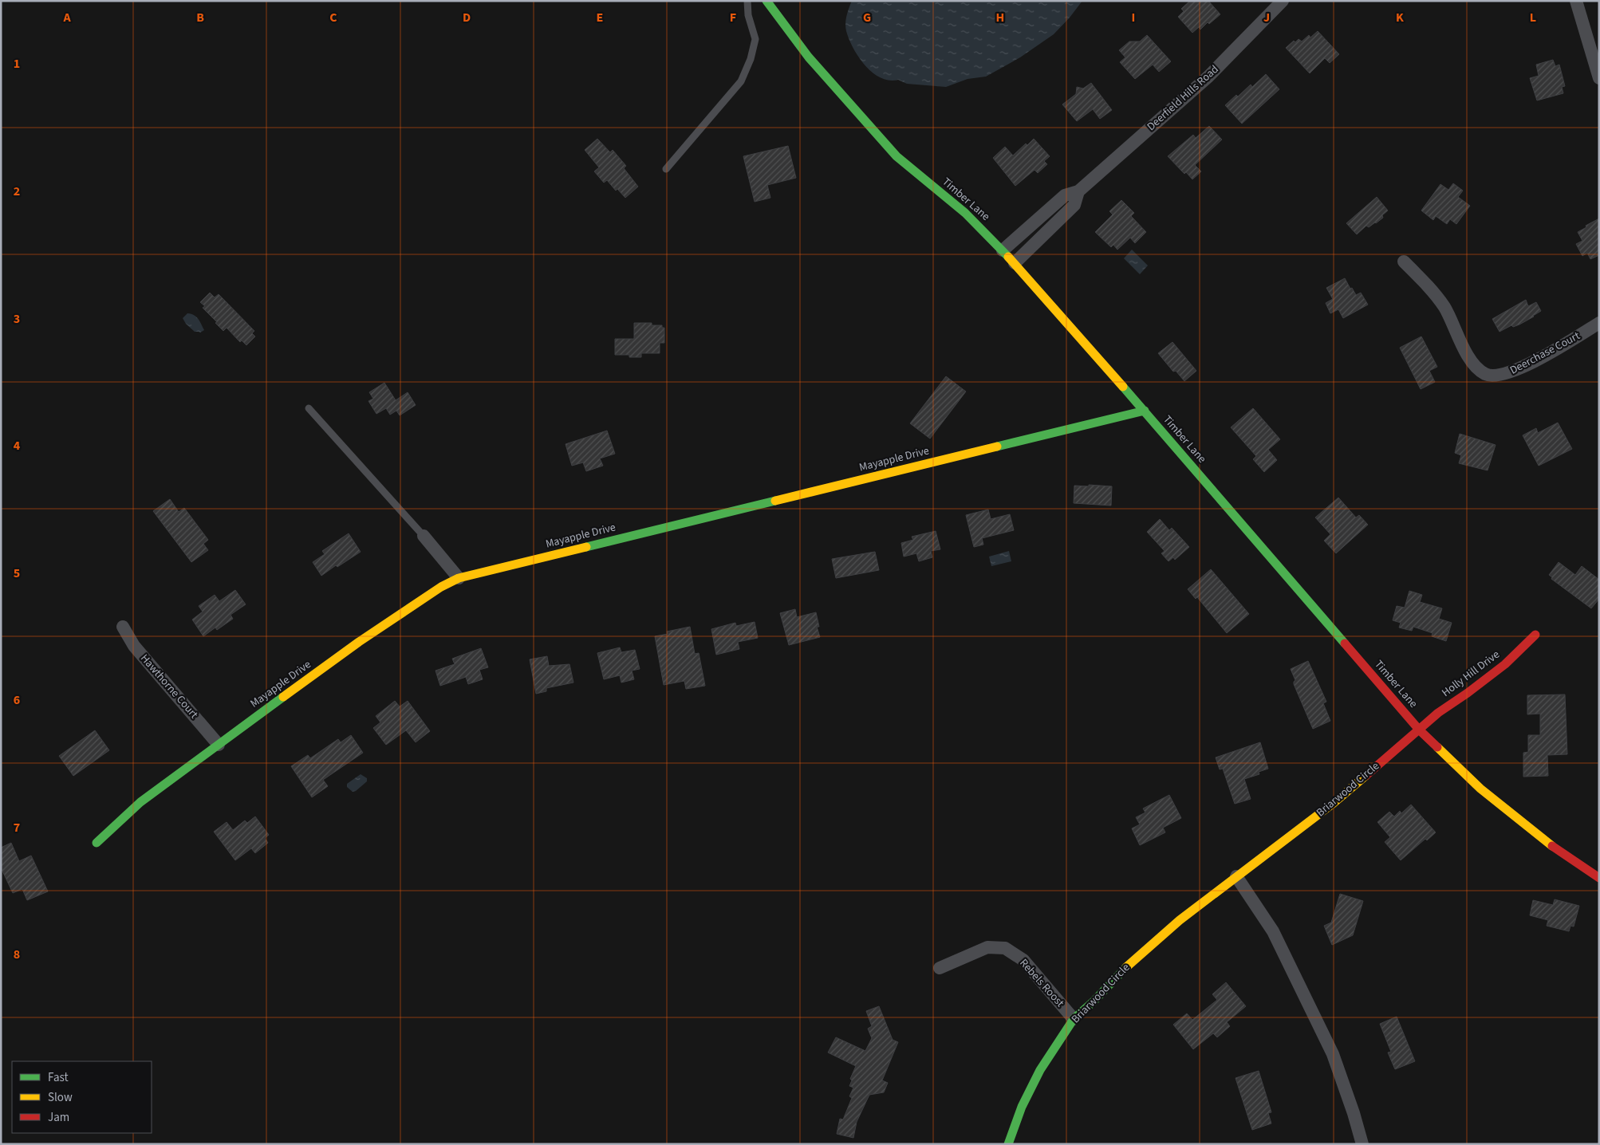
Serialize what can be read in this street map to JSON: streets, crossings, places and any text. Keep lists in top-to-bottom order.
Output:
{
  "streets": {
    "street": [
      "Deerfield Hills Road",
      "Timber Lane",
      "Deerchase Court",
      "Mayapple Drive",
      "Holly Hill Drive",
      "Hawthorne Court",
      "Briarwood Circle",
      "Rebels Roost"
    ]
  },
  "crossings": [
    ["Deerfield Hills Road", "Timber Lane"],
    ["Timber Lane", "Mayapple Drive"],
    ["Timber Lane", "Holly Hill Drive"],
    ["Timber Lane", "Briarwood Circle"],
    ["Mayapple Drive", "Hawthorne Court"],
    ["Holly Hill Drive", "Briarwood Circle"],
    ["Briarwood Circle", "Rebels Roost"]
  ],
  "legend": ["Fast", "Slow", "Jam"],
  "grid": {
    "columns": [
      "A",
      "B",
      "C",
      "D",
      "E",
      "F",
      "G",
      "H",
      "I",
      "J",
      "K",
      "L"
    ],
    "rows": [
      "1",
      "2",
      "3",
      "4",
      "5",
      "6",
      "7",
      "8"
    ]
  }
}
